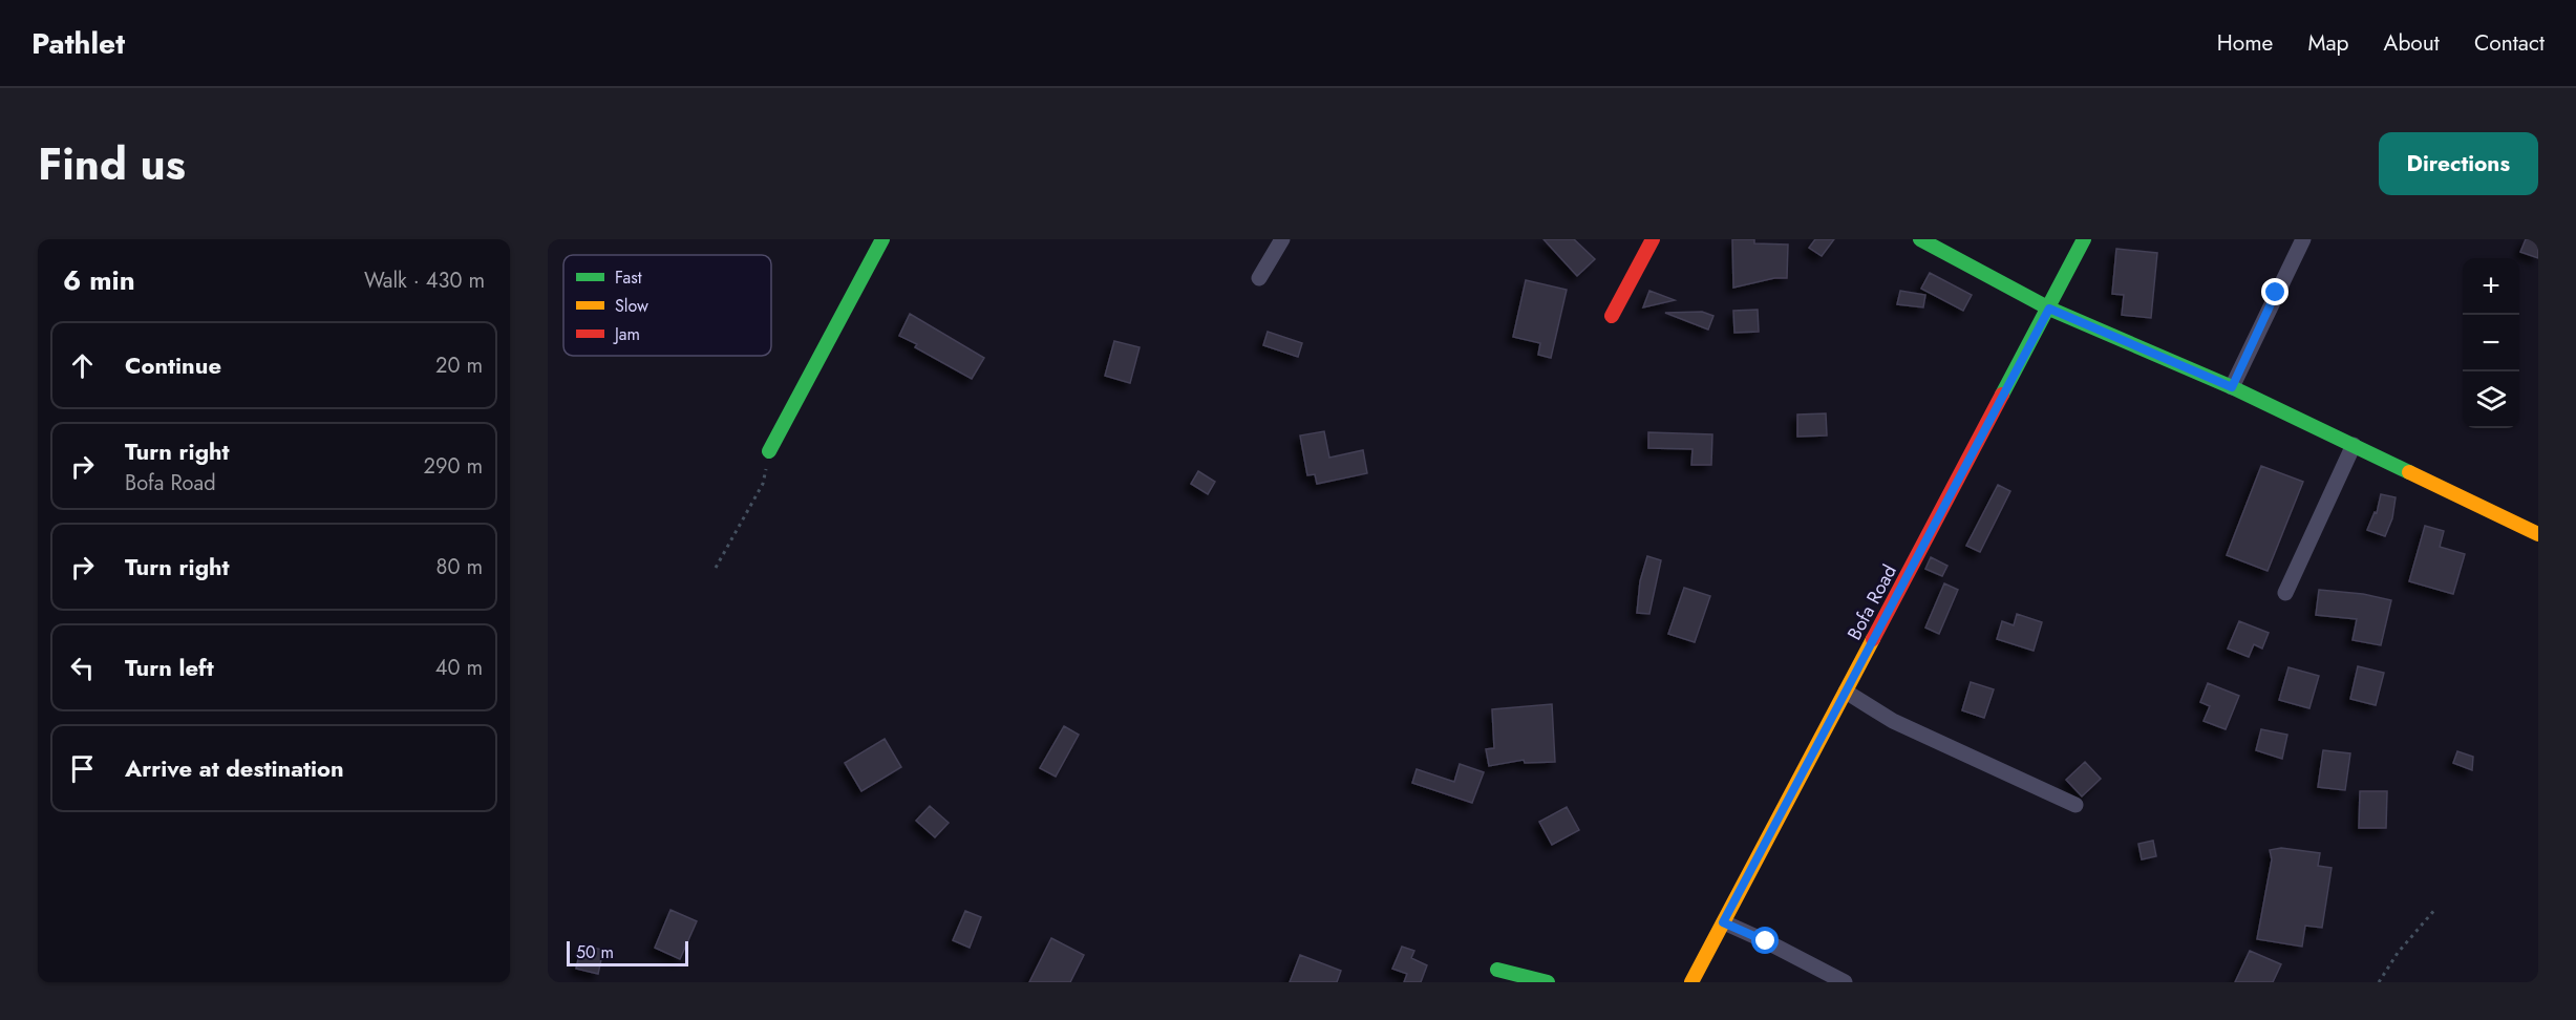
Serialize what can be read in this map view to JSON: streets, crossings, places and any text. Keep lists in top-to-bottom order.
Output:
{
  "streets": {
    "street": ["Bofa Road"]
  },
  "legend": ["Fast", "Slow", "Jam"],
  "scale_bar": "50 m",
  "page": {
    "header": "Pathlet",
    "nav": [
      "Home",
      "Map",
      "About",
      "Contact"
    ],
    "title": "Find us",
    "buttons": "Directions",
    "heading": ["6 min", "Walk · 430 m"],
    "map_buttons": ["+", "−"],
    "list": [
      ["Continue", "20 m"],
      ["Turn right", "Bofa Road", "290 m"],
      ["Turn right", "80 m"],
      ["Turn left", "40 m"],
      "Arrive at destination"
    ],
    "scale": "50 m"
  }
}
